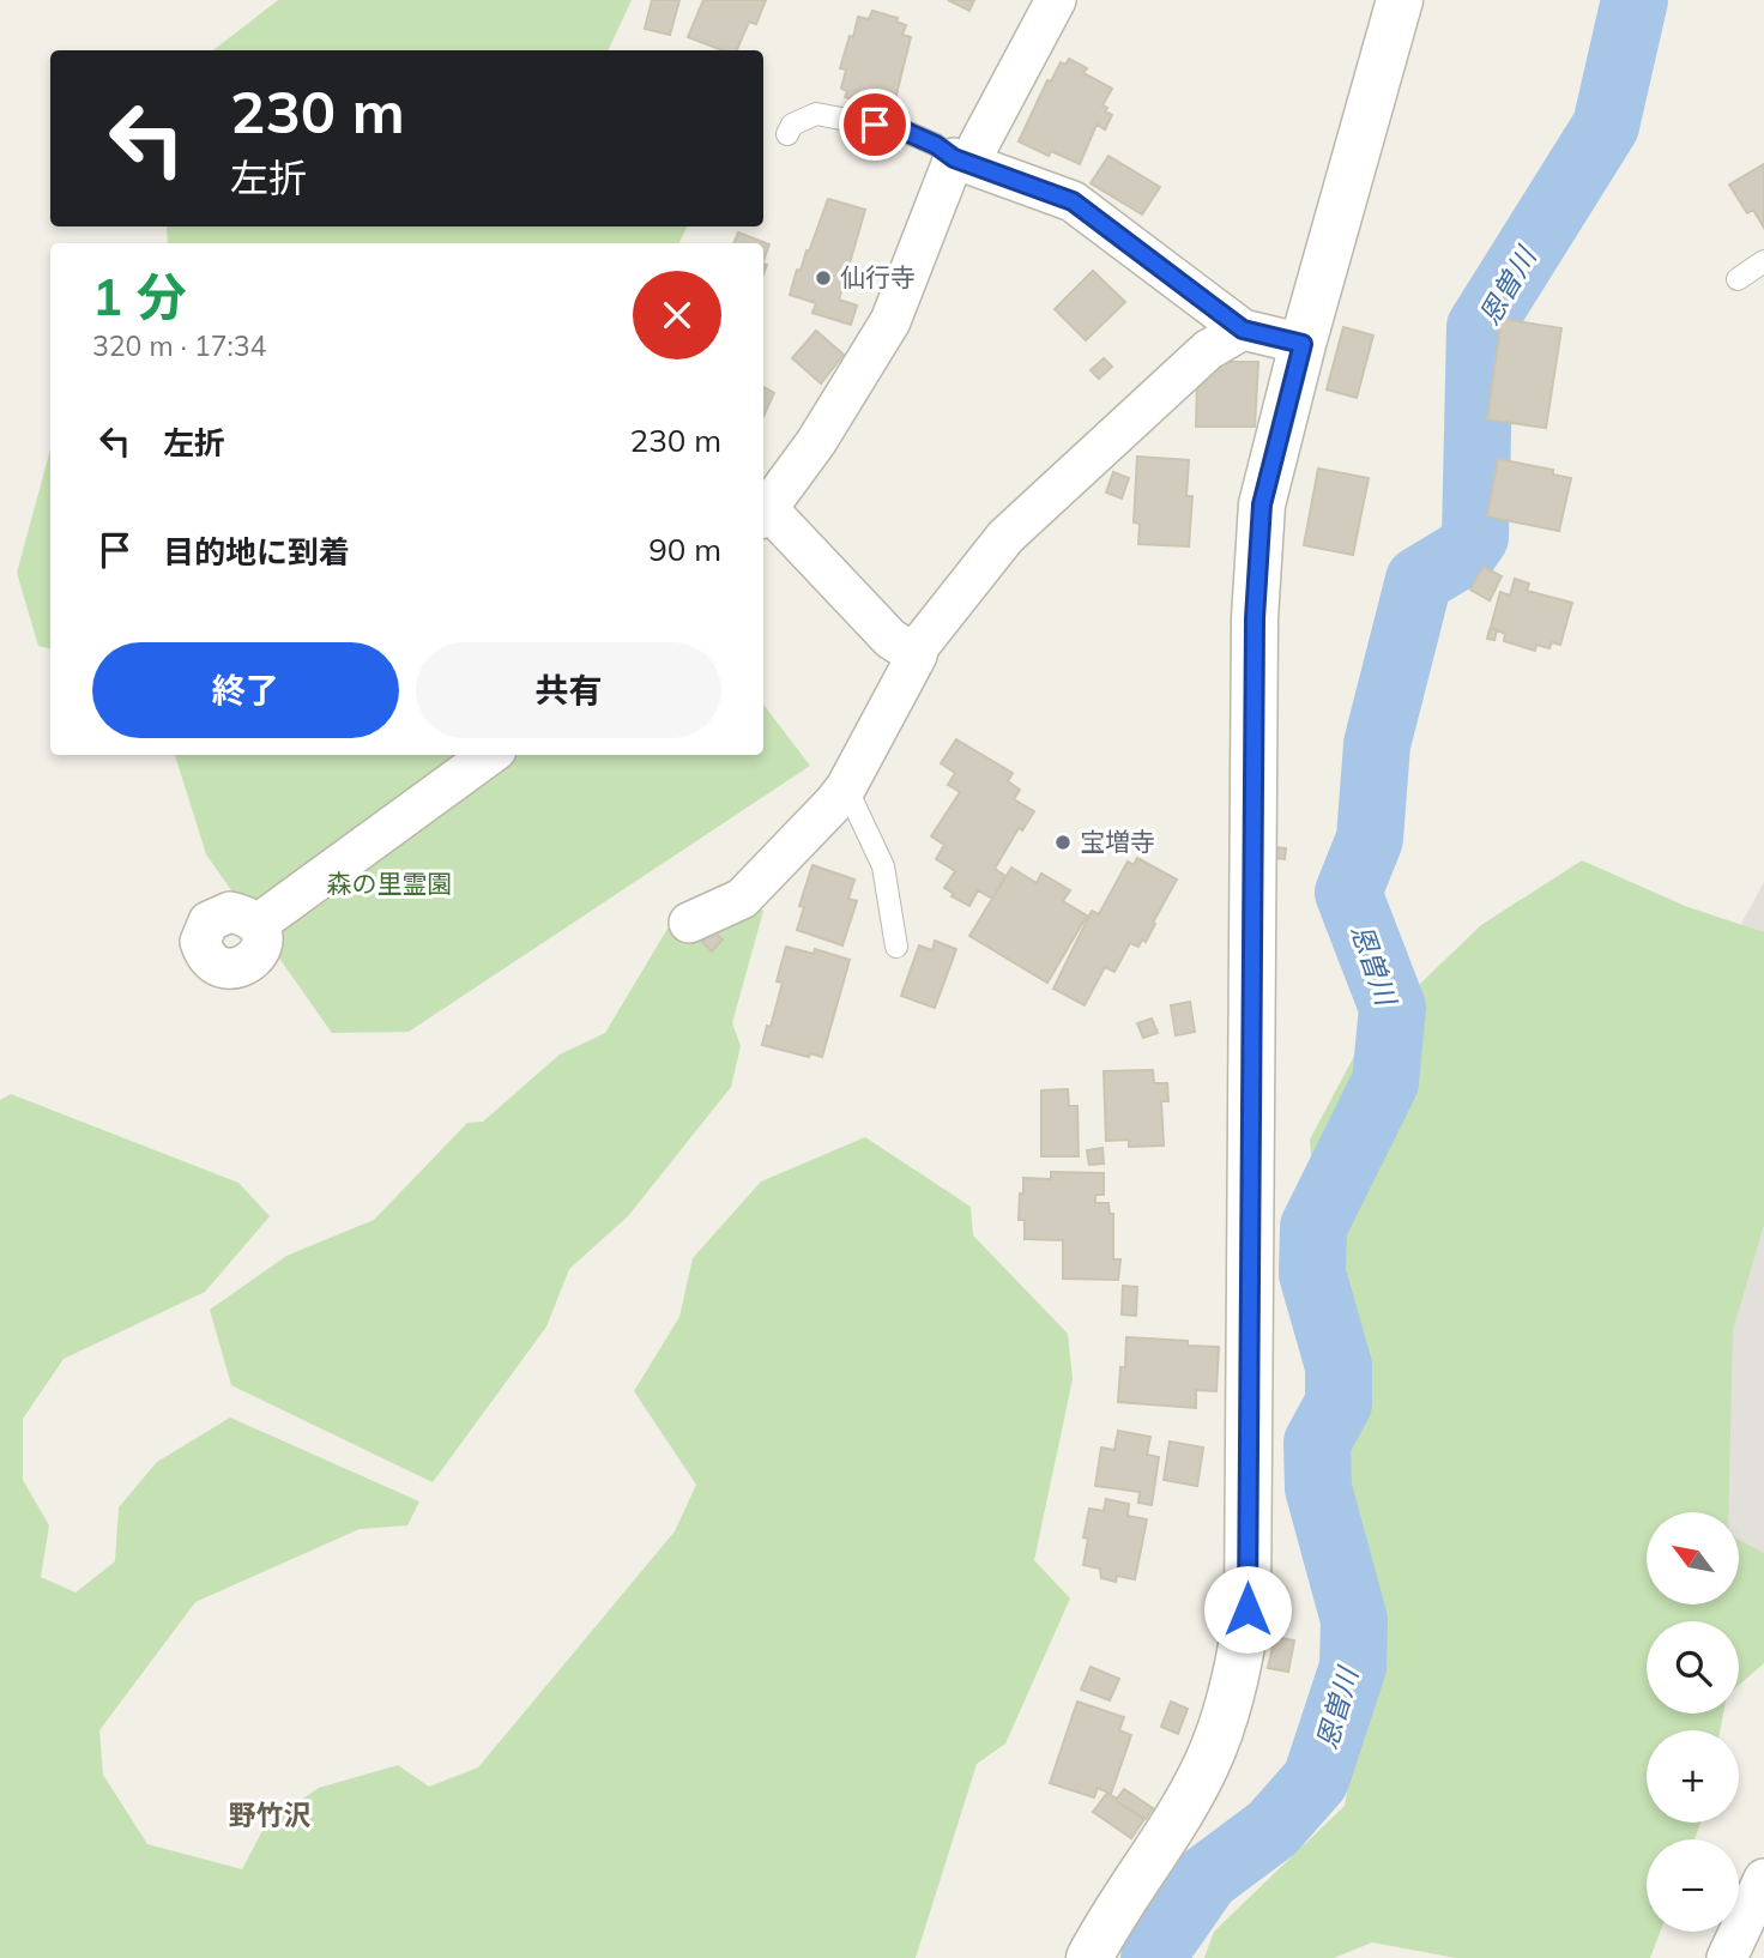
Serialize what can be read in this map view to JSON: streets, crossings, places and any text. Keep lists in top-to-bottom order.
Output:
{
  "districts": ["野竹沢"],
  "water": ["恩曽川"],
  "parks": ["森の里霊園"],
  "places": ["仙行寺", "宝増寺"],
  "north": "top left",
  "page": {
    "turn": ["230 m", "左折"],
    "heading": ["1 分", "320 m · 17:34"],
    "list": [
      {
        "name": "左折",
        "value": "230 m"
      },
      {
        "name": "目的地に到着",
        "value": "90 m"
      }
    ],
    "buttons": ["終了", "共有"],
    "map_buttons": ["+", "−"]
  }
}
